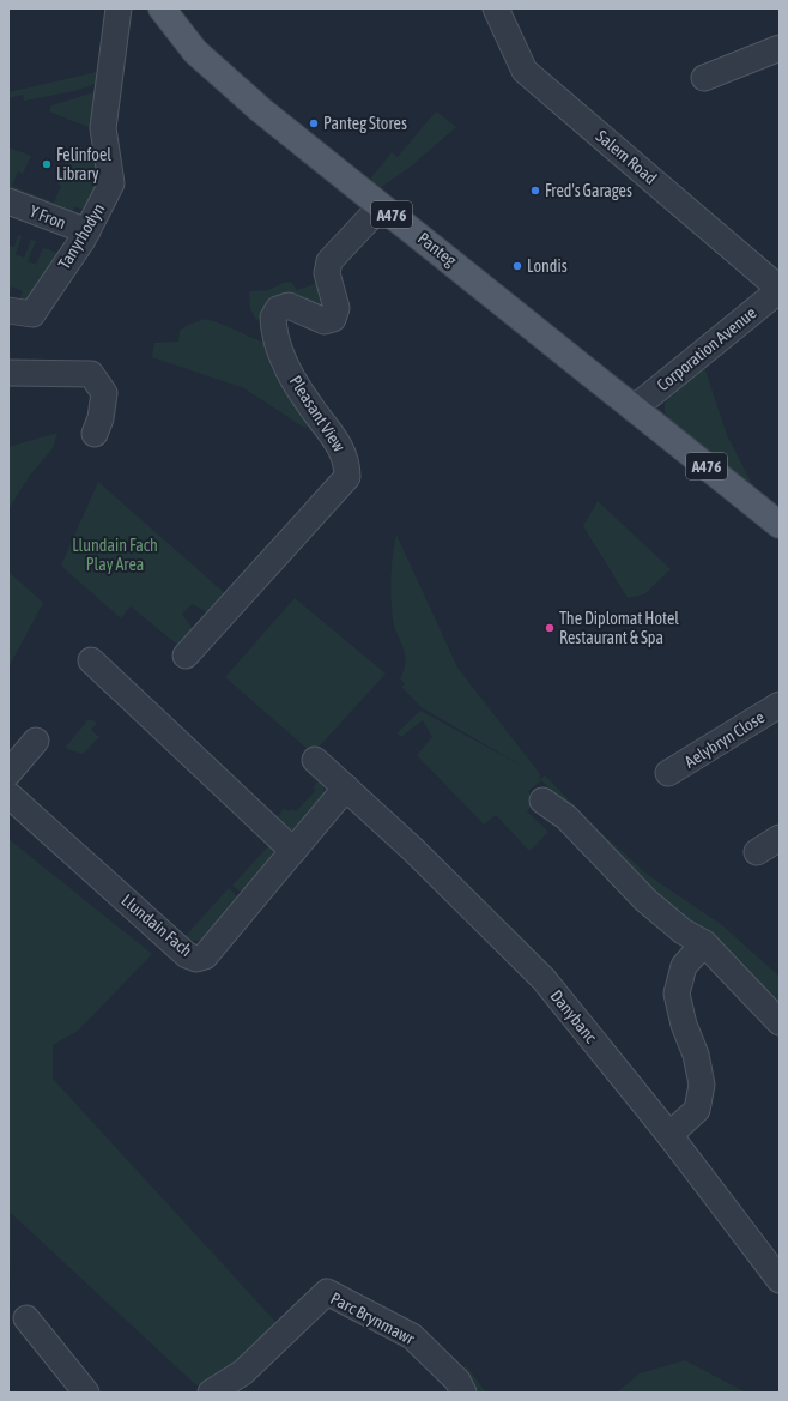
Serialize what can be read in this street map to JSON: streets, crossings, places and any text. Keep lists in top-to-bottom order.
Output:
{
  "streets": {
    "main road": ["A476", "Panteg"],
    "street": [
      "Salem Road",
      "Y Fron",
      "Tanyrhodyn",
      "Corporation Avenue",
      "Pleasant View",
      "Aelybryn Close",
      "Llundain Fach",
      "Danybanc",
      "Parc Brynmawr"
    ]
  },
  "crossings": [
    ["Salem Road", "Corporation Avenue"],
    ["A476", "Panteg"],
    ["A476", "Corporation Avenue"],
    ["Y Fron", "Tanyrhodyn"],
    ["Panteg", "Corporation Avenue"],
    ["Panteg", "Pleasant View"],
    ["Llundain Fach", "Danybanc"]
  ],
  "parks": ["Llundain Fach Play Area"],
  "places": [
    "Panteg Stores",
    "Felinfoel Library",
    "Fred's Garages",
    "Londis",
    "The Diplomat Hotel Restaurant & Spa"
  ]
}
